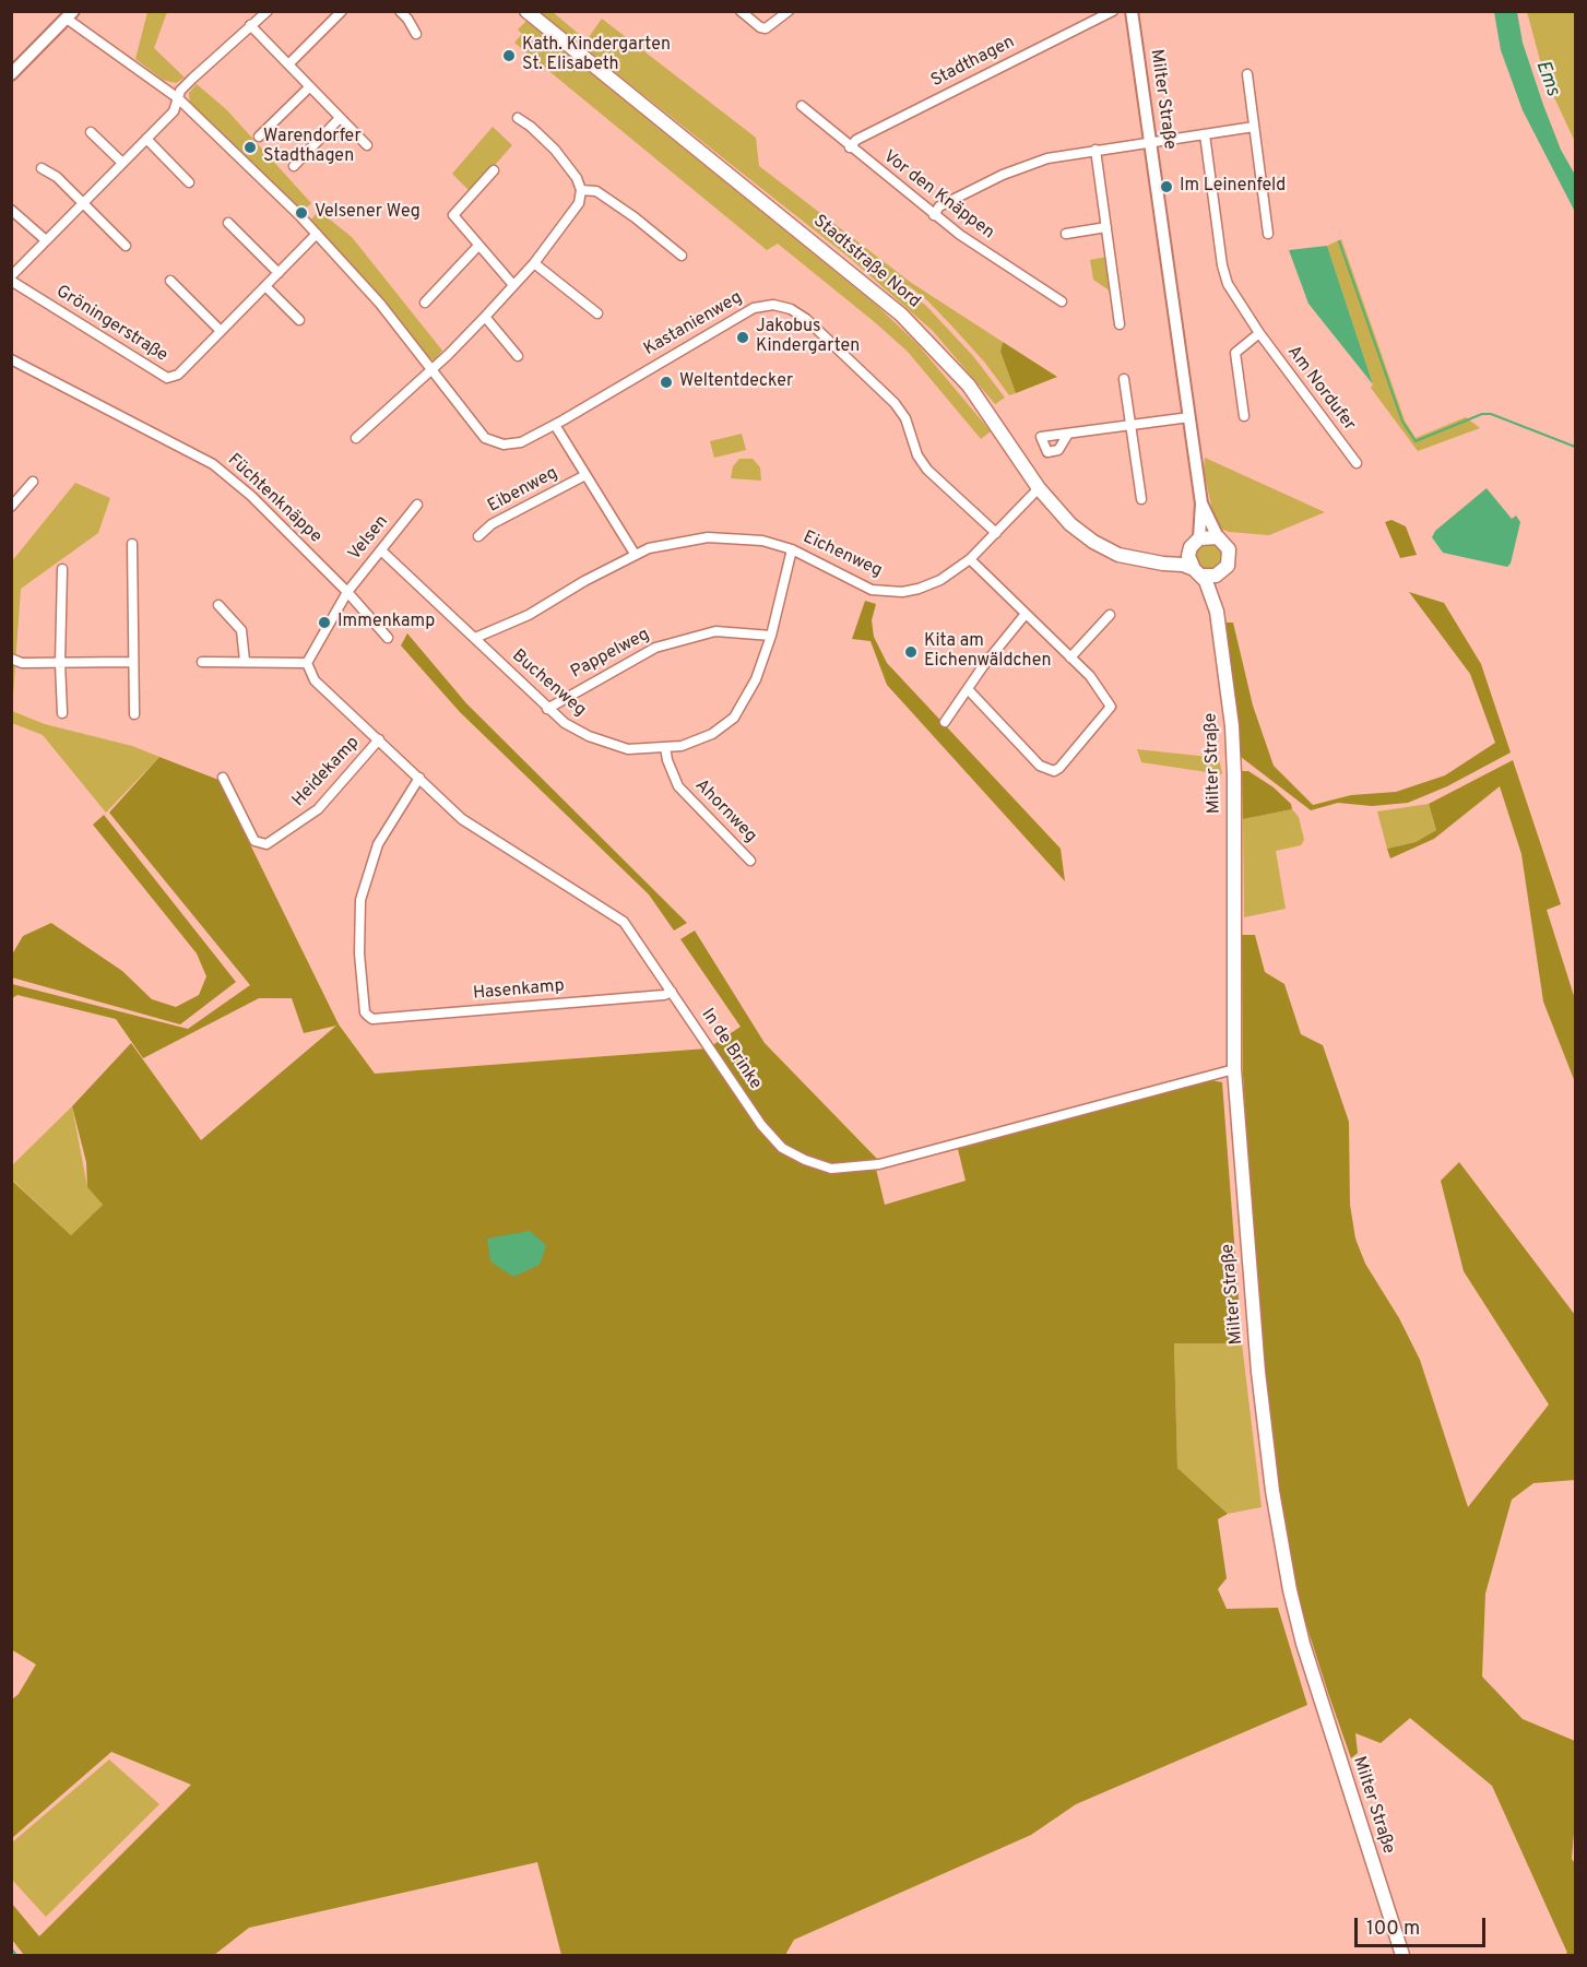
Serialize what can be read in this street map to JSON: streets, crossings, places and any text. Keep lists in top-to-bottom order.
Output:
{
  "streets": {
    "main road": ["Milter Straße", "Stadtstraße Nord"],
    "street": [
      "Stadthagen",
      "Vor den Knäppen",
      "Gröningerstraße",
      "Kastanienweg",
      "Am Nordufer",
      "Eibenweg",
      "Füchtenknäppe",
      "Velsen",
      "Eichenweg",
      "Pappelweg",
      "Buchenweg",
      "Heidekamp",
      "Ahornweg",
      "Hasenkamp",
      "In de Brinke"
    ]
  },
  "crossings": [
    ["Stadthagen", "Vor den Knäppen"],
    ["Milter Straße", "Stadtstraße Nord"],
    ["Milter Straße", "In de Brinke"],
    ["Stadtstraße Nord", "Eichenweg"],
    ["Kastanienweg", "Eichenweg"],
    ["Füchtenknäppe", "Velsen"],
    ["Eichenweg", "Buchenweg"],
    ["Pappelweg", "Buchenweg"],
    ["Buchenweg", "Ahornweg"],
    ["Heidekamp", "In de Brinke"],
    ["Hasenkamp", "In de Brinke"]
  ],
  "water": ["Ems"],
  "places": [
    "Kath. Kindergarten St. Elisabeth",
    "Warendorfer Stadthagen",
    "Im Leinenfeld",
    "Velsener Weg",
    "Jakobus Kindergarten",
    "Weltentdecker",
    "Immenkamp",
    "Kita am Eichenwäldchen"
  ],
  "scale_bar": "100 m"
}
